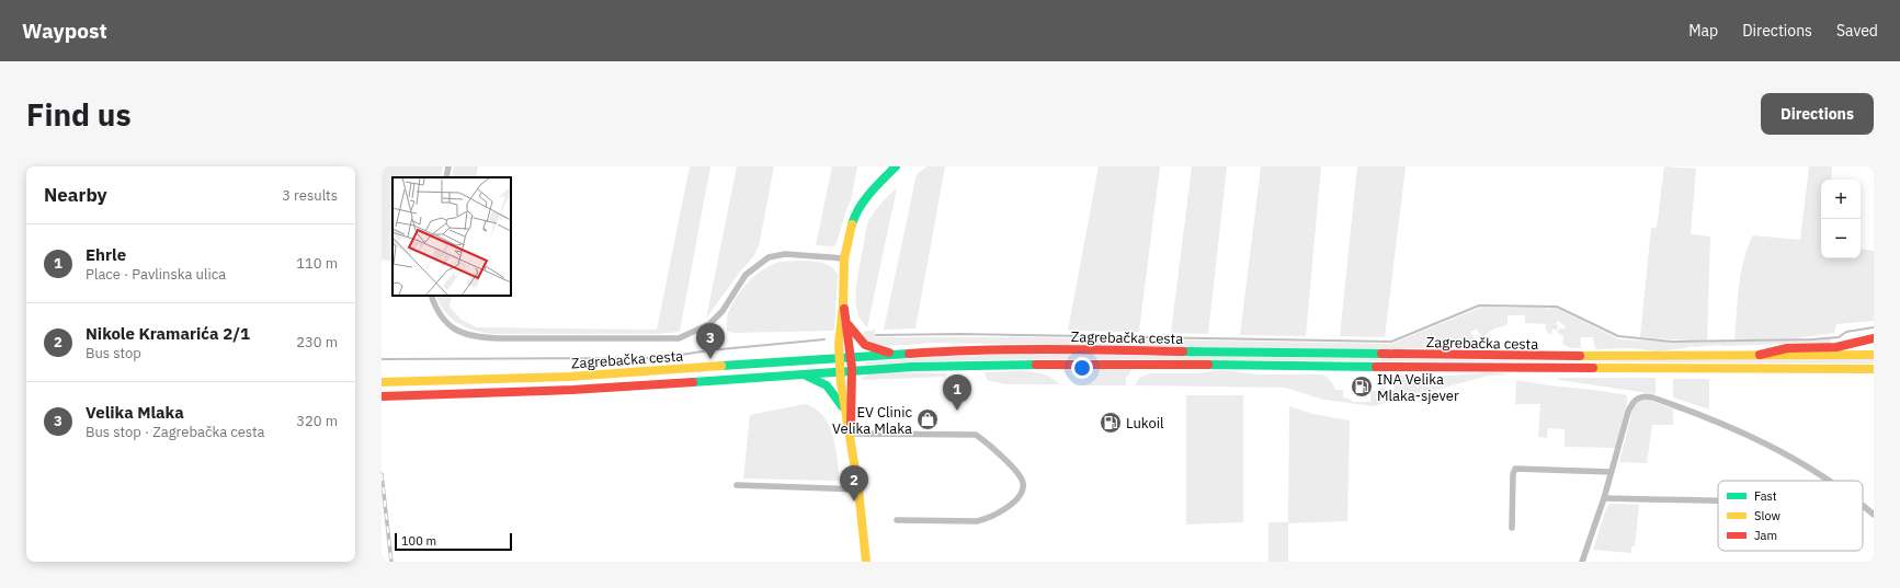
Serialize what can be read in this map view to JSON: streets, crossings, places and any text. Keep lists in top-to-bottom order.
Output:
{
  "streets": {
    "main road": ["Zagrebačka cesta"]
  },
  "places": {
    "fuel station": ["INA Velika Mlaka-sjever", "Lukoil"],
    "shop": ["EV Clinic Velika Mlaka"]
  },
  "legend": ["Fast", "Slow", "Jam"],
  "scale_bar": "100 m",
  "page": {
    "header": "Waypost",
    "nav": ["Map", "Directions", "Saved"],
    "buttons": "Directions",
    "title": "Find us",
    "heading": ["Nearby", "3 results"],
    "map_buttons": ["+", "−"],
    "list": [
      {
        "mark": "1",
        "name": "Ehrle",
        "note": "Place · Pavlinska ulica",
        "value": "110 m"
      },
      {
        "mark": "2",
        "name": "Nikole Kramarića 2/1",
        "note": "Bus stop",
        "value": "230 m"
      },
      {
        "mark": "3",
        "name": "Velika Mlaka",
        "note": "Bus stop · Zagrebačka cesta",
        "value": "320 m"
      }
    ],
    "pins": ["3", "1", "2"],
    "scale": "100 m"
  }
}
